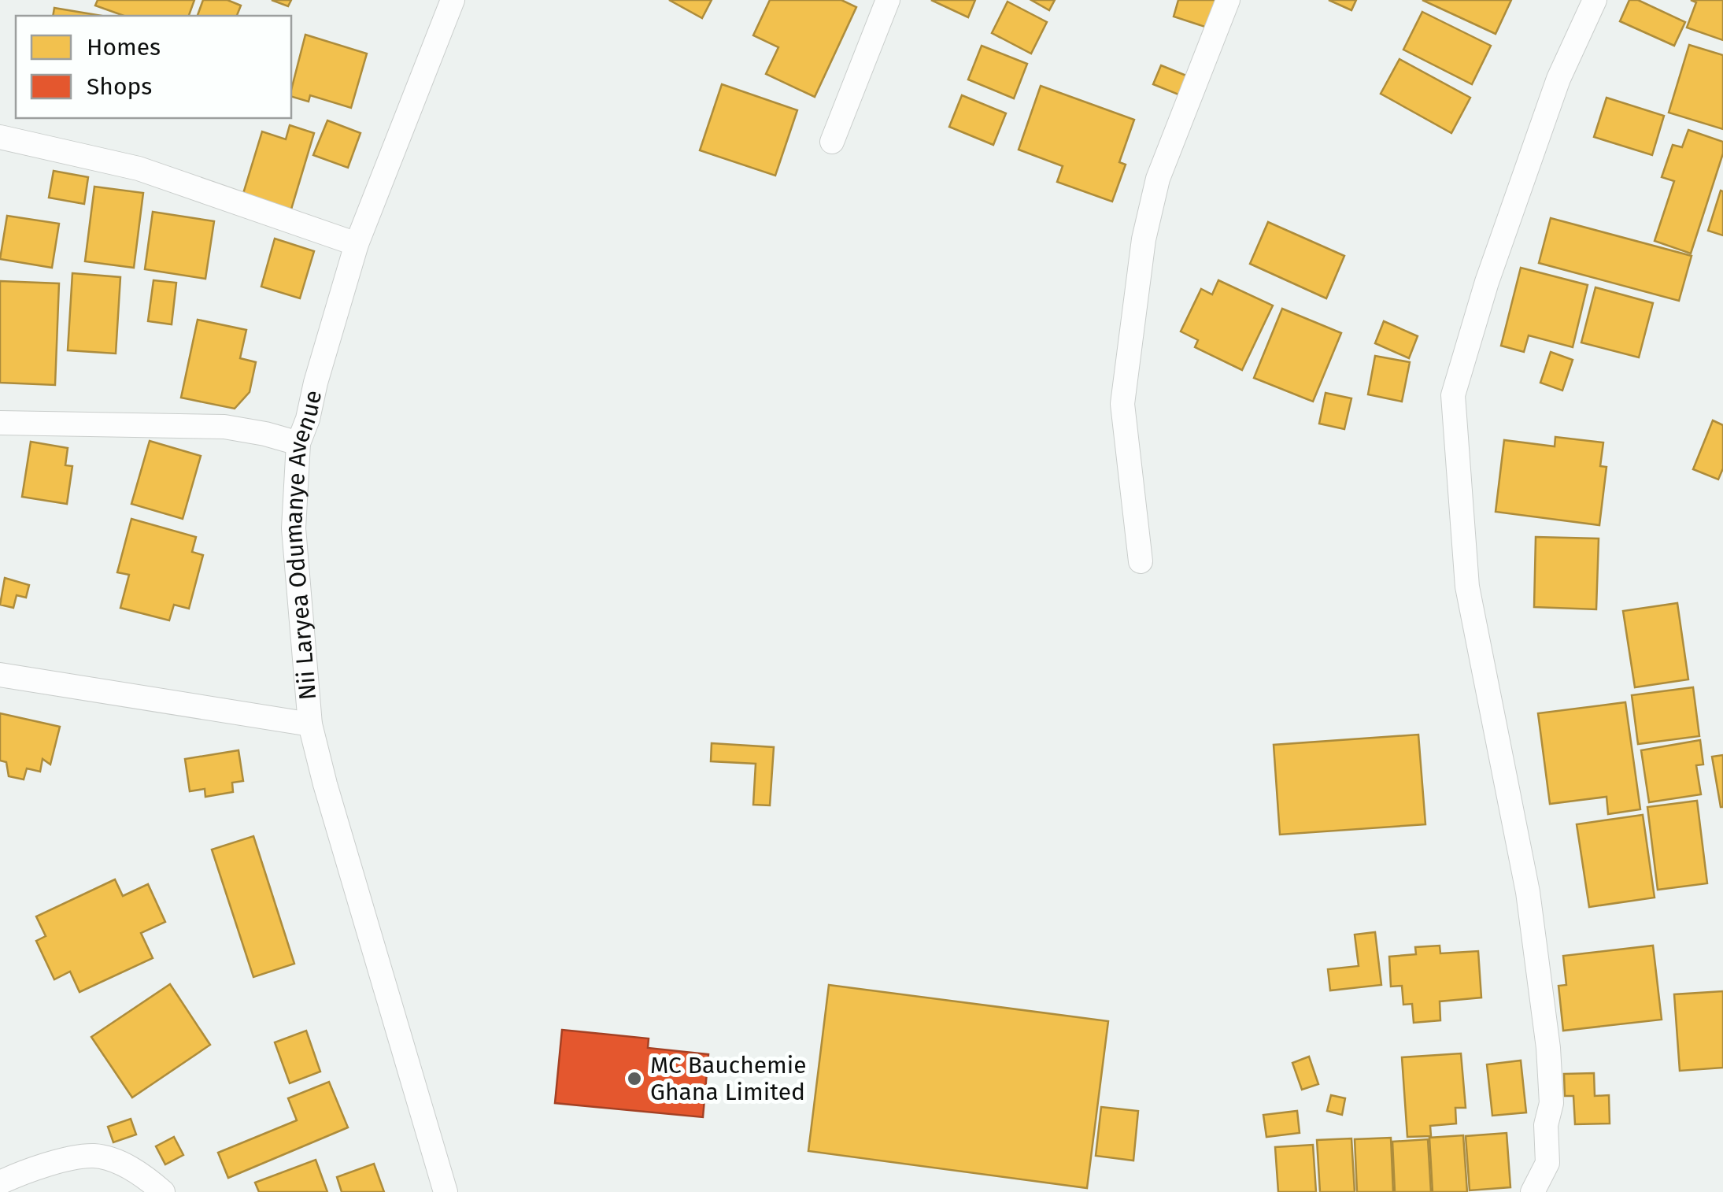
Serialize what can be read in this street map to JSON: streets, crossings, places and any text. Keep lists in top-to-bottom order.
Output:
{
  "streets": {
    "street": ["Nii Laryea Odumanye Avenue"]
  },
  "places": ["MC Bauchemie Ghana Limited"],
  "legend": ["Homes", "Shops"]
}
